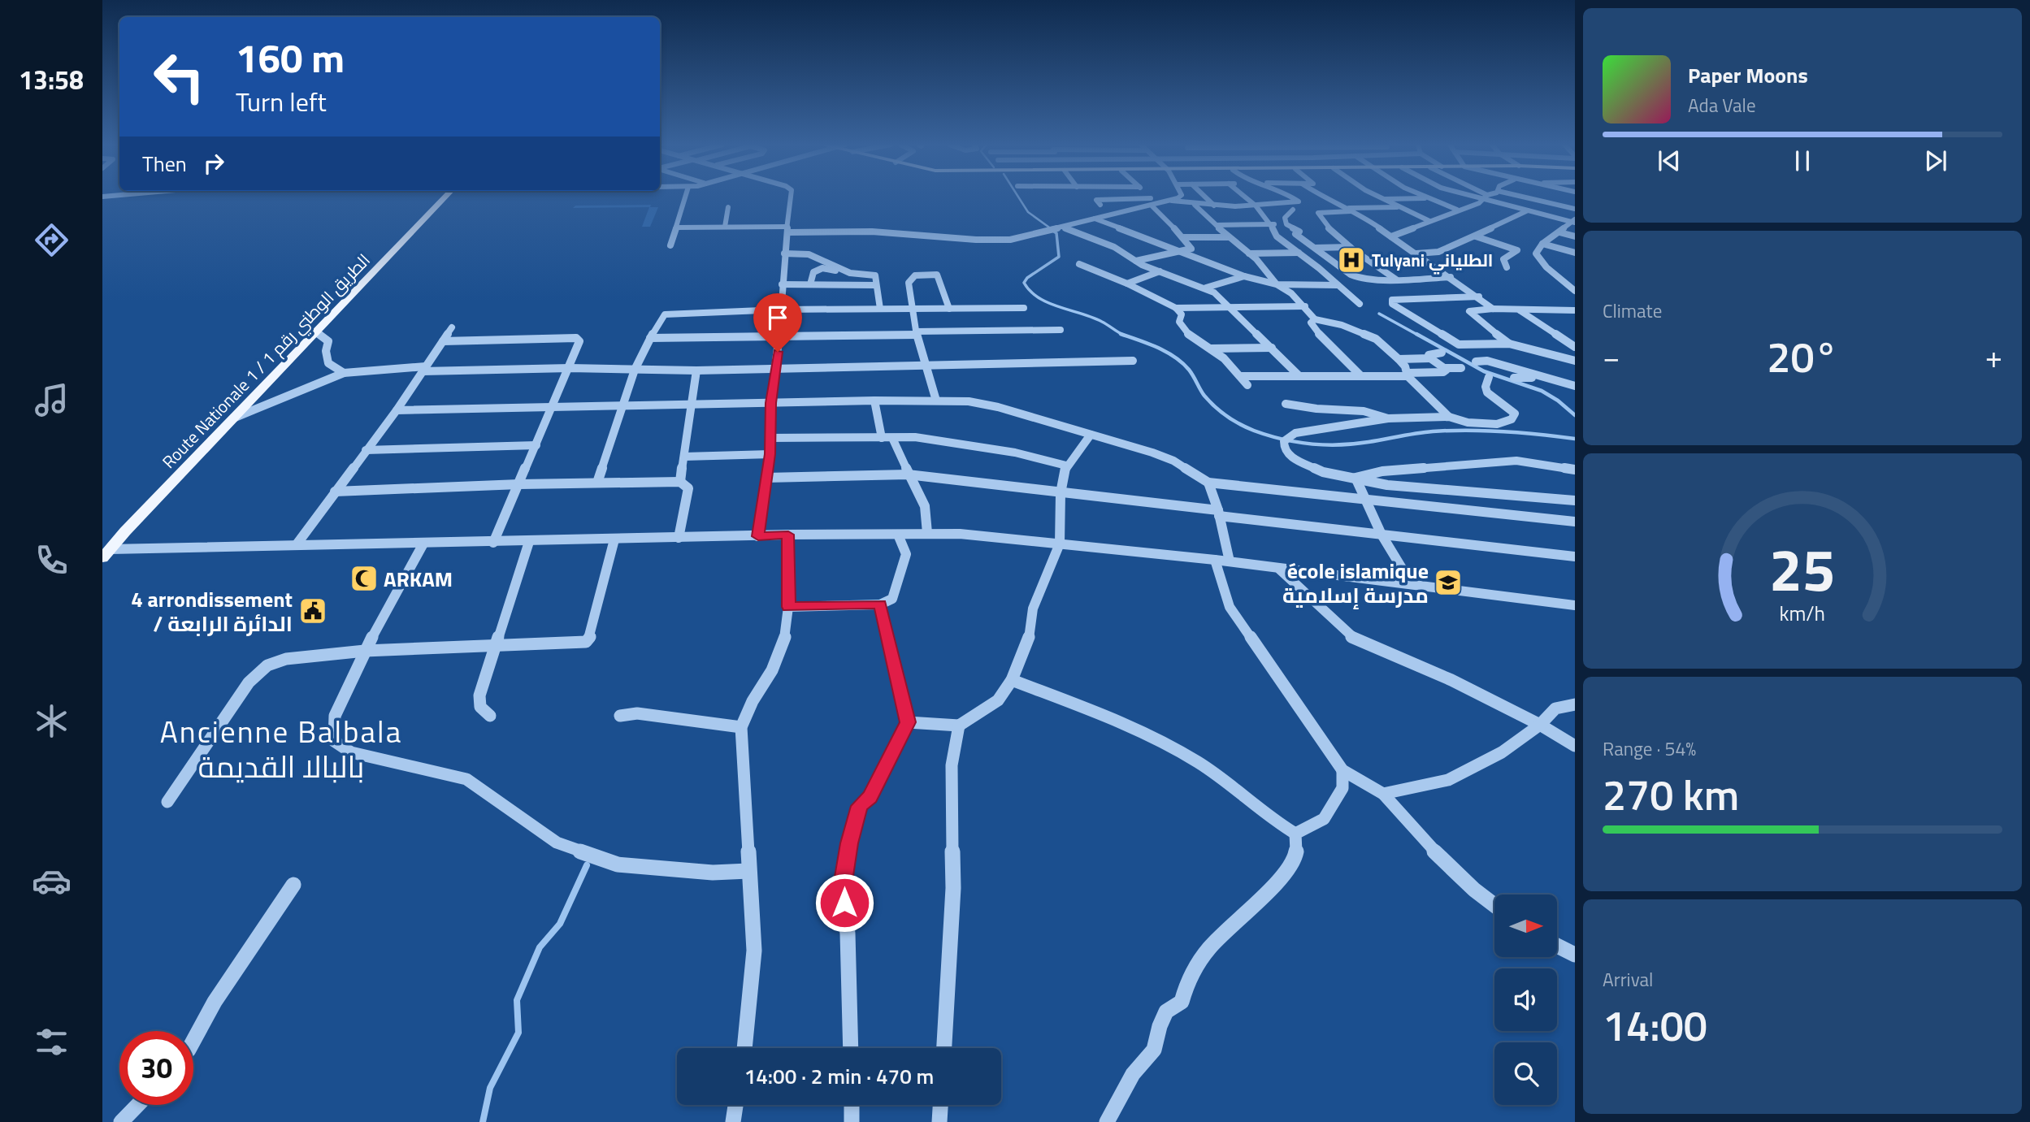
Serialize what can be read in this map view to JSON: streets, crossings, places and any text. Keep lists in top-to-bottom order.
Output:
{
  "streets": {
    "main road": ["Route Nationale 1 / الطريق الوطني رقم 1"]
  },
  "districts": ["Ancienne Balbala بالبالا القديمة"],
  "places": {
    "hospital": ["Tulyani الطلياني"],
    "mosque": ["ARKAM"],
    "school or university": ["école islamique مدرسة إسلامية"],
    "public building": ["4 arrondissement / الدائرة الرابعة"]
  },
  "north": "right",
  "page": {
    "tabs": "13:58",
    "turn": ["160 m", "Turn left"],
    "song": ["Paper Moons", "Ada Vale"],
    "then": "Then",
    "tile": [
      "Climate",
      ["Range · 54%", "270 km"],
      ["Arrival", "14:00"]
    ],
    "heat": ["−", "20°", "+"],
    "limit": "30",
    "trip": "14:00 · 2 min · 470 m",
    "gauge": ["25", "km/h"]
  }
}
